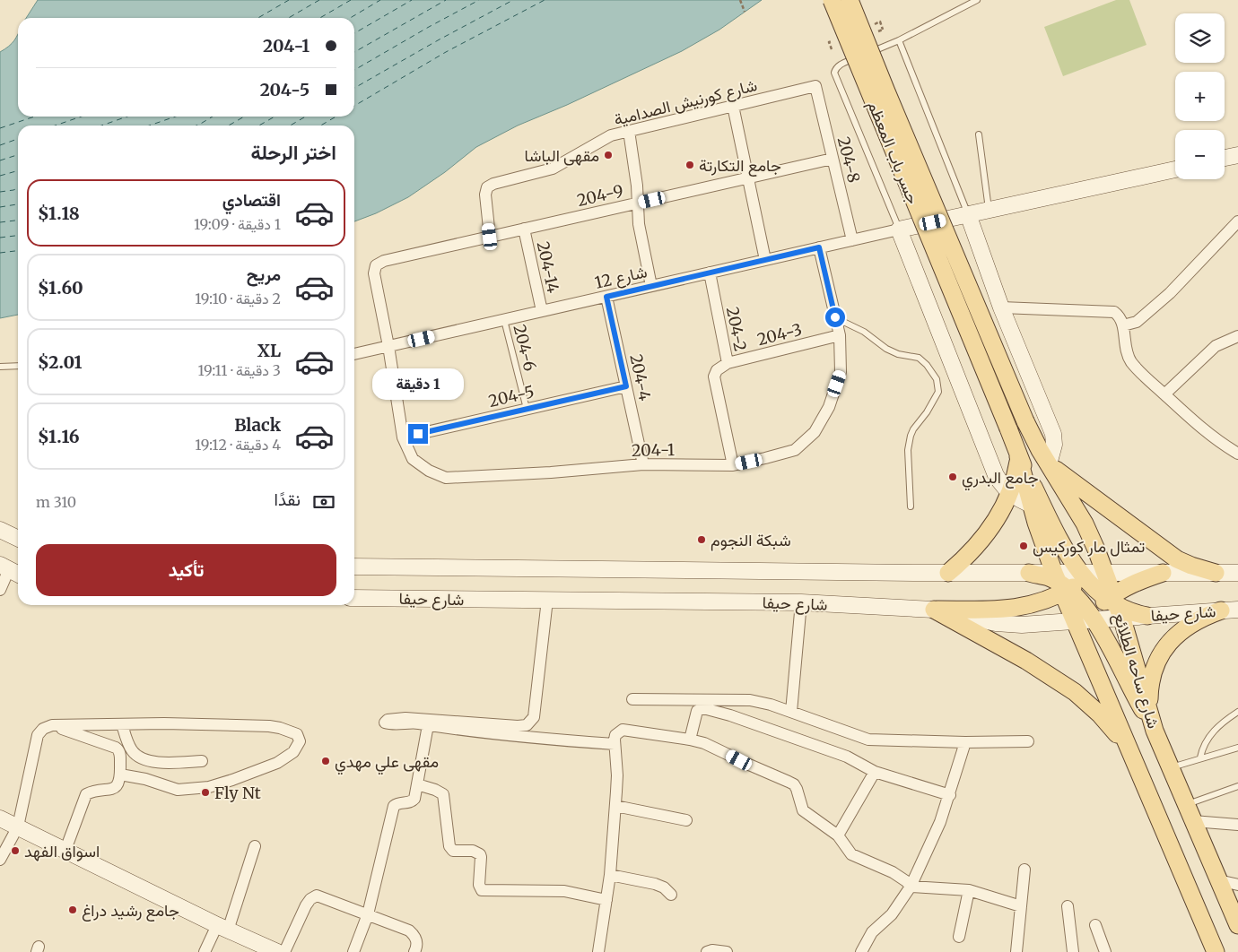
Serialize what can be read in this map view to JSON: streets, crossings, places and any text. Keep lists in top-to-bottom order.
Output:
{
  "streets": {
    "main road": ["جسر باب المعظم", "شارع حيفا", "شارع ساحه الطلائع"],
    "street": [
      "شارع كورنيش الصدامية",
      "204-8",
      "204-9",
      "204-14",
      "شارع 12",
      "204-2",
      "204-3",
      "204-4",
      "204-5",
      "204-1"
    ],
    "lane": ["204-6"]
  },
  "crossings": [
    ["شارع كورنيش الصدامية", "204-8"],
    ["شارع كورنيش الصدامية", "204-9"],
    ["جسر باب المعظم", "شارع ساحه الطلائع"],
    ["204-8", "204-9"],
    ["204-8", "شارع 12"],
    ["204-9", "204-14"],
    ["204-9", "204-1"],
    ["204-14", "شارع 12"],
    ["شارع 12", "204-2"],
    ["شارع 12", "204-6"],
    ["شارع 12", "204-4"],
    ["شارع 12", "204-1"],
    ["204-2", "204-3"],
    ["204-2", "204-1"],
    ["204-3", "204-1"],
    ["204-6", "204-5"],
    ["204-4", "204-5"],
    ["204-4", "204-1"],
    ["204-5", "204-1"],
    ["شارع حيفا", "شارع ساحه الطلائع"]
  ],
  "places": [
    "مقهى الباشا",
    "جامع التكارتة",
    "جامع البدري",
    "شبكة النجوم",
    "تمثال مار كوركيس",
    "مقهى علي مهدي",
    "Fly Nt",
    "اسواق الفهد",
    "جامع رشيد دراغ"
  ],
  "page": {
    "map_buttons": ["+", "−"],
    "banner": ["204-1", "204-5"],
    "heading": "اختر الرحلة",
    "list": [
      {
        "name": "اقتصادي",
        "note": "1 دقيقة · 19:09",
        "value": "$1.18"
      },
      {
        "name": "مريح",
        "note": "2 دقيقة · 19:10",
        "value": "$1.60"
      },
      {
        "name": "XL",
        "note": "3 دقيقة · 19:11",
        "value": "$2.01"
      },
      {
        "name": "Black",
        "note": "4 دقيقة · 19:12",
        "value": "$1.16"
      }
    ],
    "bubble": "1 دقيقة",
    "pay": ["نقدًا", "310 m"],
    "buttons": "تأكيد"
  }
}
